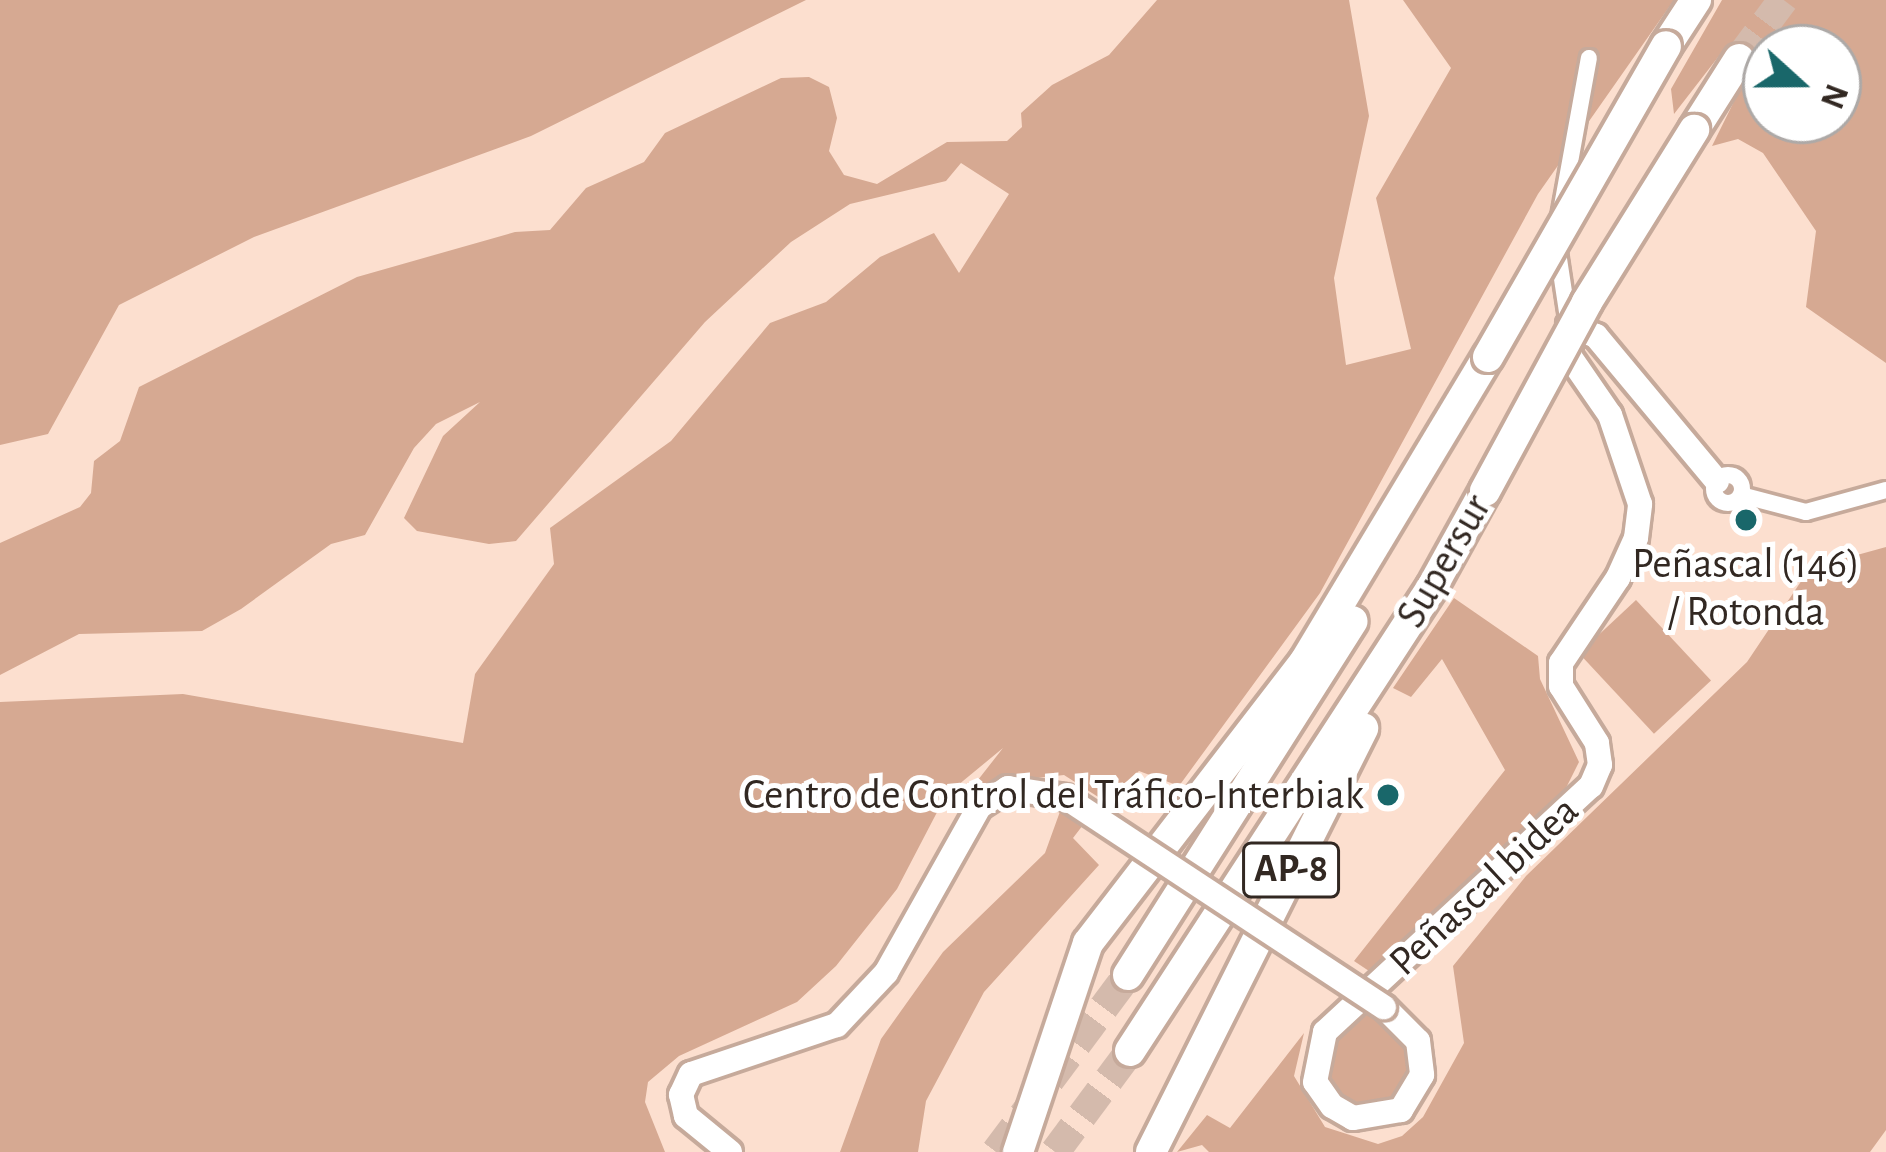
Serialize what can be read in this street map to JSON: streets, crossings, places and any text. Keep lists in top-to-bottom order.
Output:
{
  "streets": {
    "highway": ["Supersur", "AP-8"],
    "street": ["Peñascal bidea"]
  },
  "crossings": [
    ["Supersur", "AP-8"]
  ],
  "places": ["Peñascal (146) / Rotonda", "Centro de Control del Tráfico-Interbiak"],
  "north": "right"
}
